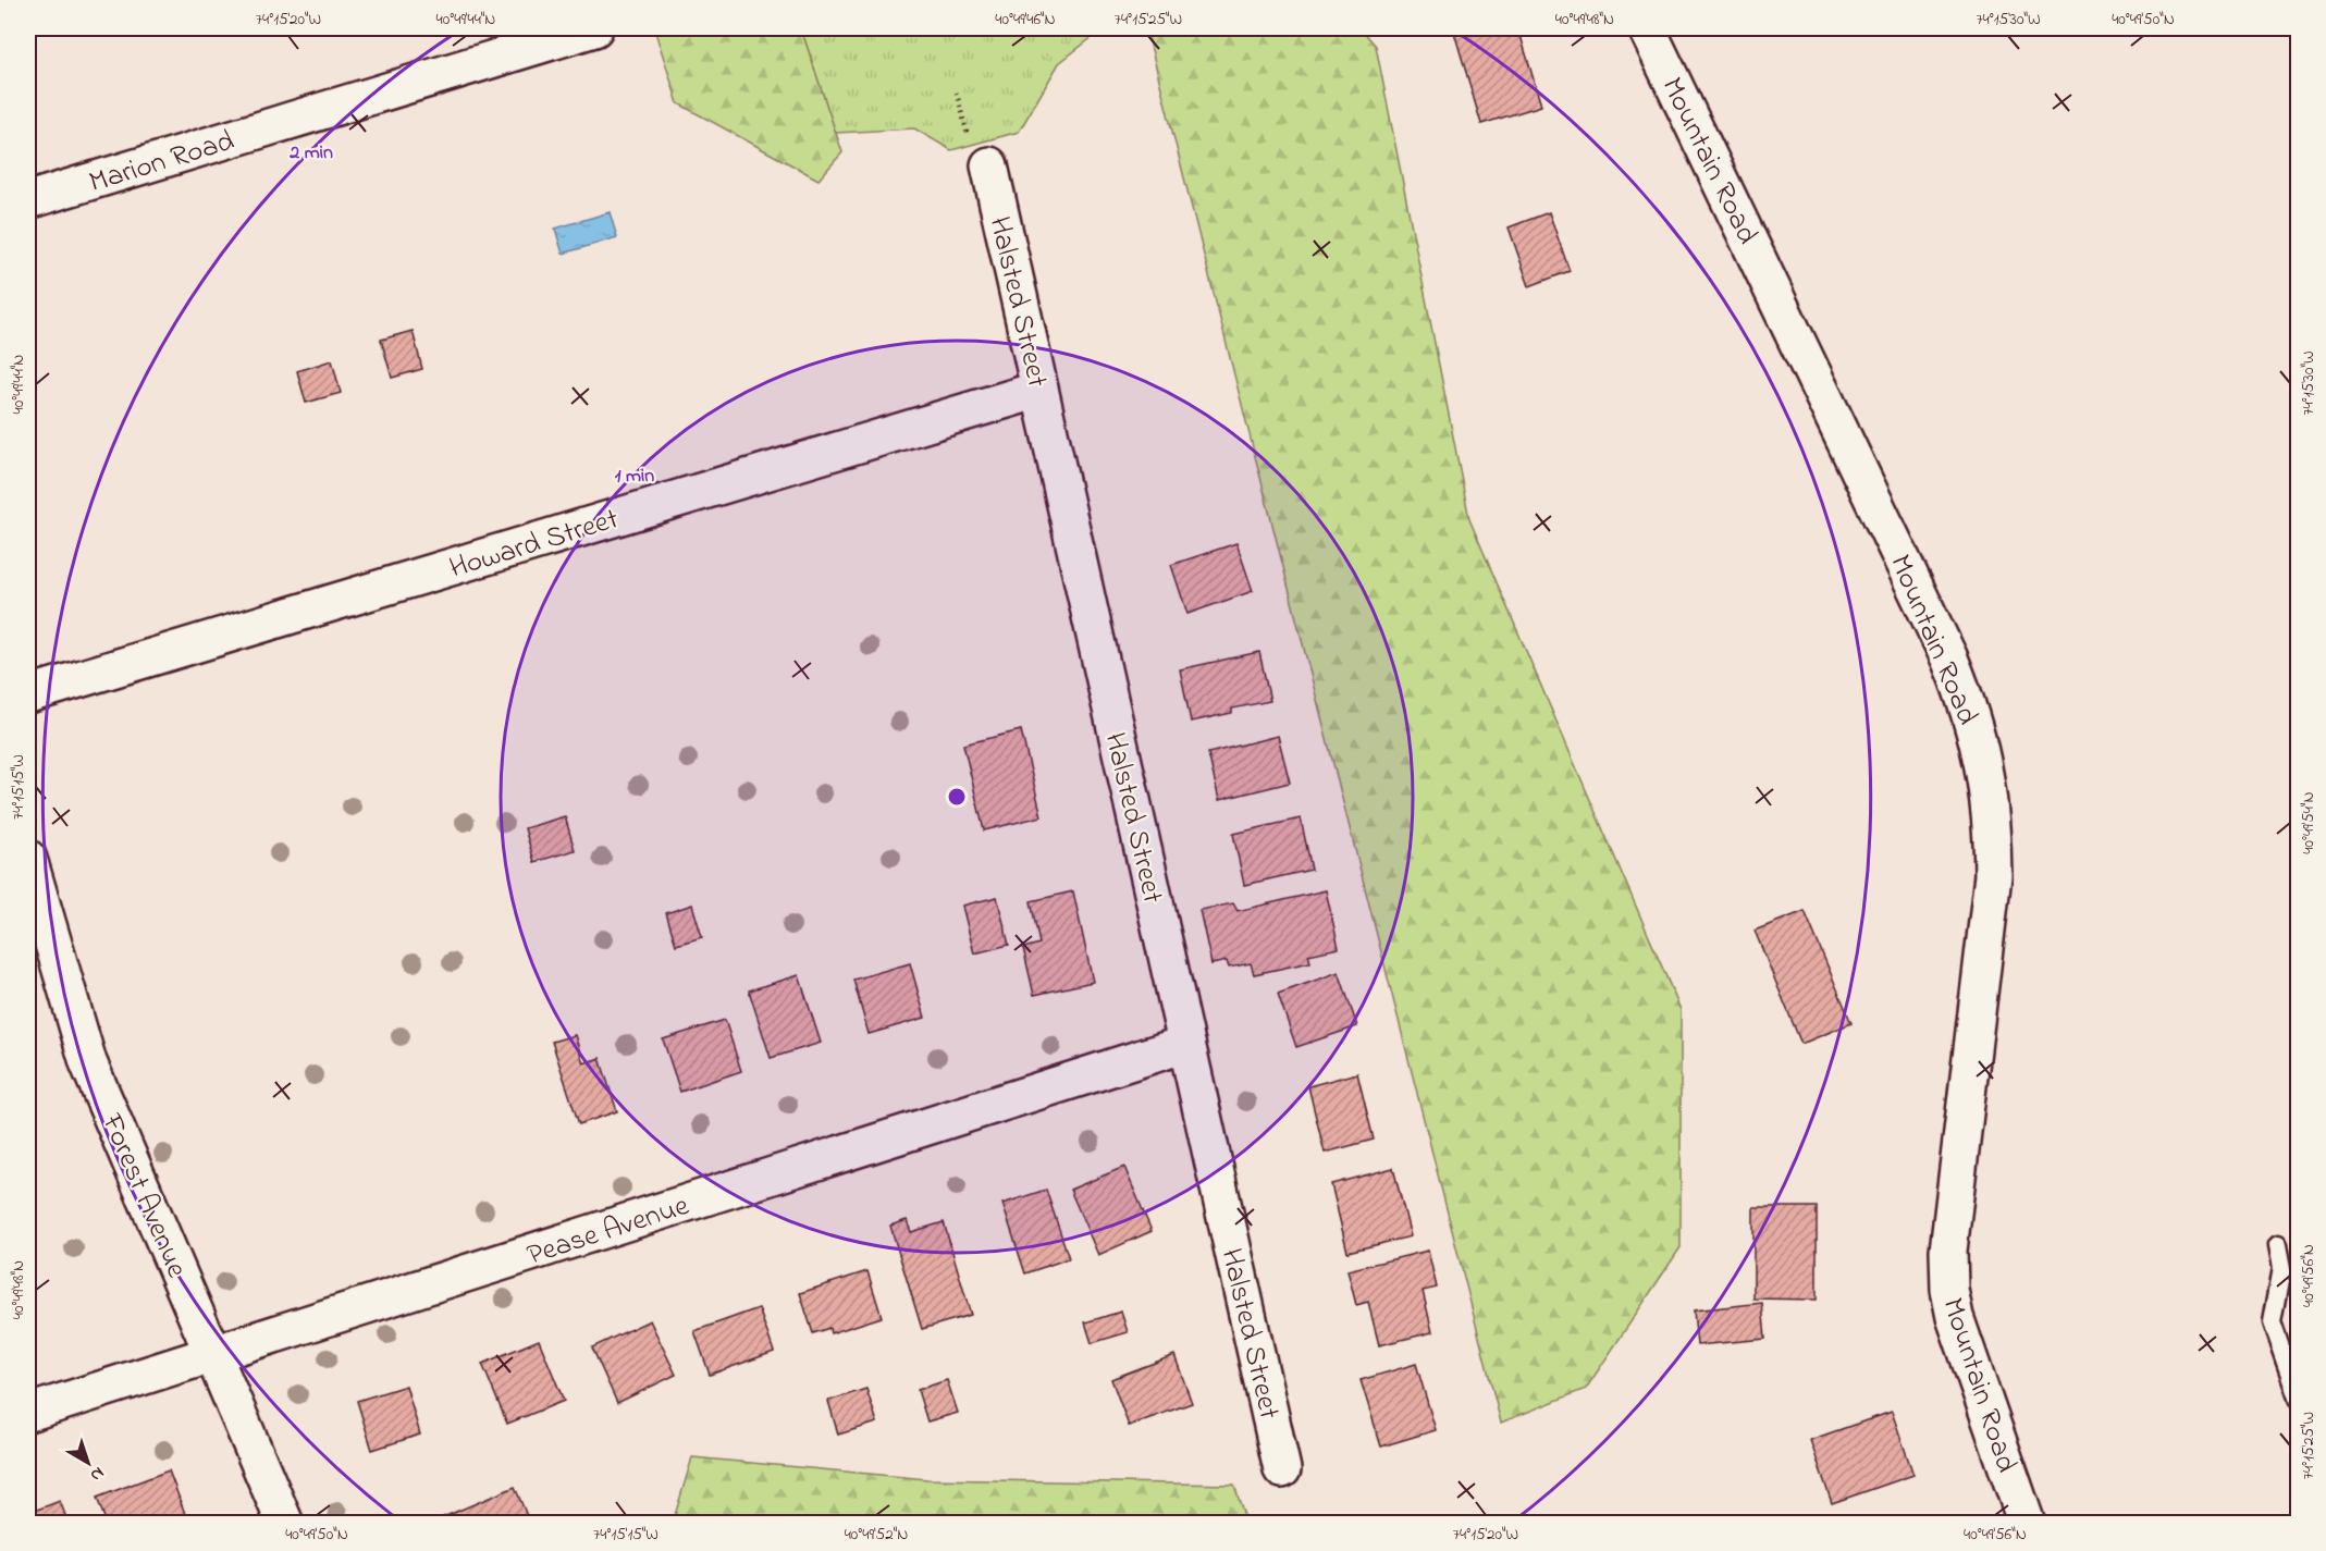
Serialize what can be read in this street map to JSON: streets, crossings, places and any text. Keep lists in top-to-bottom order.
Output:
{
  "streets": {
    "street": [
      "Marion Road",
      "Mountain Road",
      "Halsted Street",
      "Howard Street",
      "Forest Avenue",
      "Pease Avenue"
    ]
  },
  "crossings": [
    ["Halsted Street", "Howard Street"],
    ["Halsted Street", "Pease Avenue"],
    ["Forest Avenue", "Pease Avenue"]
  ],
  "north": "bottom right",
  "coordinates": [
    "74°15'20\"W",
    "40°49'44\"N",
    "40°49'46\"N",
    "74°15'25\"W",
    "40°49'48\"N",
    "74°15'30\"W",
    "40°49'50\"N",
    "74°15'15\"W",
    "40°49'54\"N",
    "40°49'56\"N",
    "40°49'52\"N"
  ],
  "rings": ["2 min", "1 min"]
}
